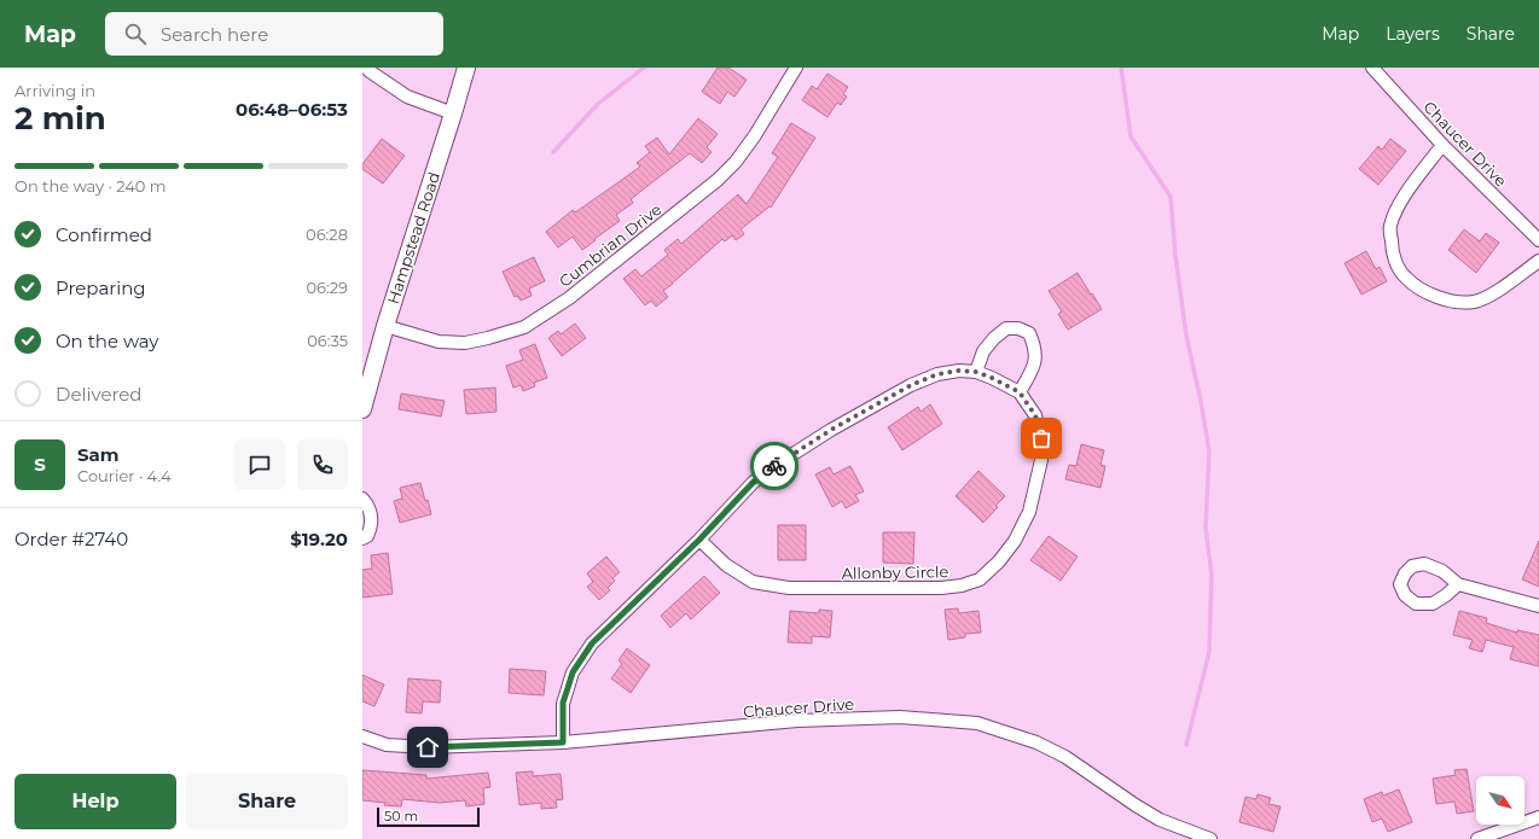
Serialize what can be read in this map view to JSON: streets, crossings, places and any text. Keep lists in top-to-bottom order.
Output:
{
  "streets": {
    "street": [
      "Chaucer Drive",
      "Hampstead Road",
      "Cumbrian Drive",
      "Allonby Circle"
    ]
  },
  "crossings": [
    ["Chaucer Drive", "Allonby Circle"],
    ["Hampstead Road", "Cumbrian Drive"]
  ],
  "scale_bar": "50 m",
  "north": "bottom right",
  "page": {
    "header": "Map",
    "search": "Search here",
    "nav": ["Map", "Layers", "Share"],
    "heading": ["2 min", "Arriving in", "06:48–06:53"],
    "panel": [
      "Sam",
      "Courier · 4.4",
      "Order #2740",
      "$19.20"
    ],
    "bar": "On the way · 240 m",
    "list": [
      ["Confirmed", "06:28"],
      ["Preparing", "06:29"],
      ["On the way", "06:35"],
      "Delivered"
    ],
    "round": "S",
    "buttons": ["Help", "Share"],
    "scale": "50 m"
  }
}
